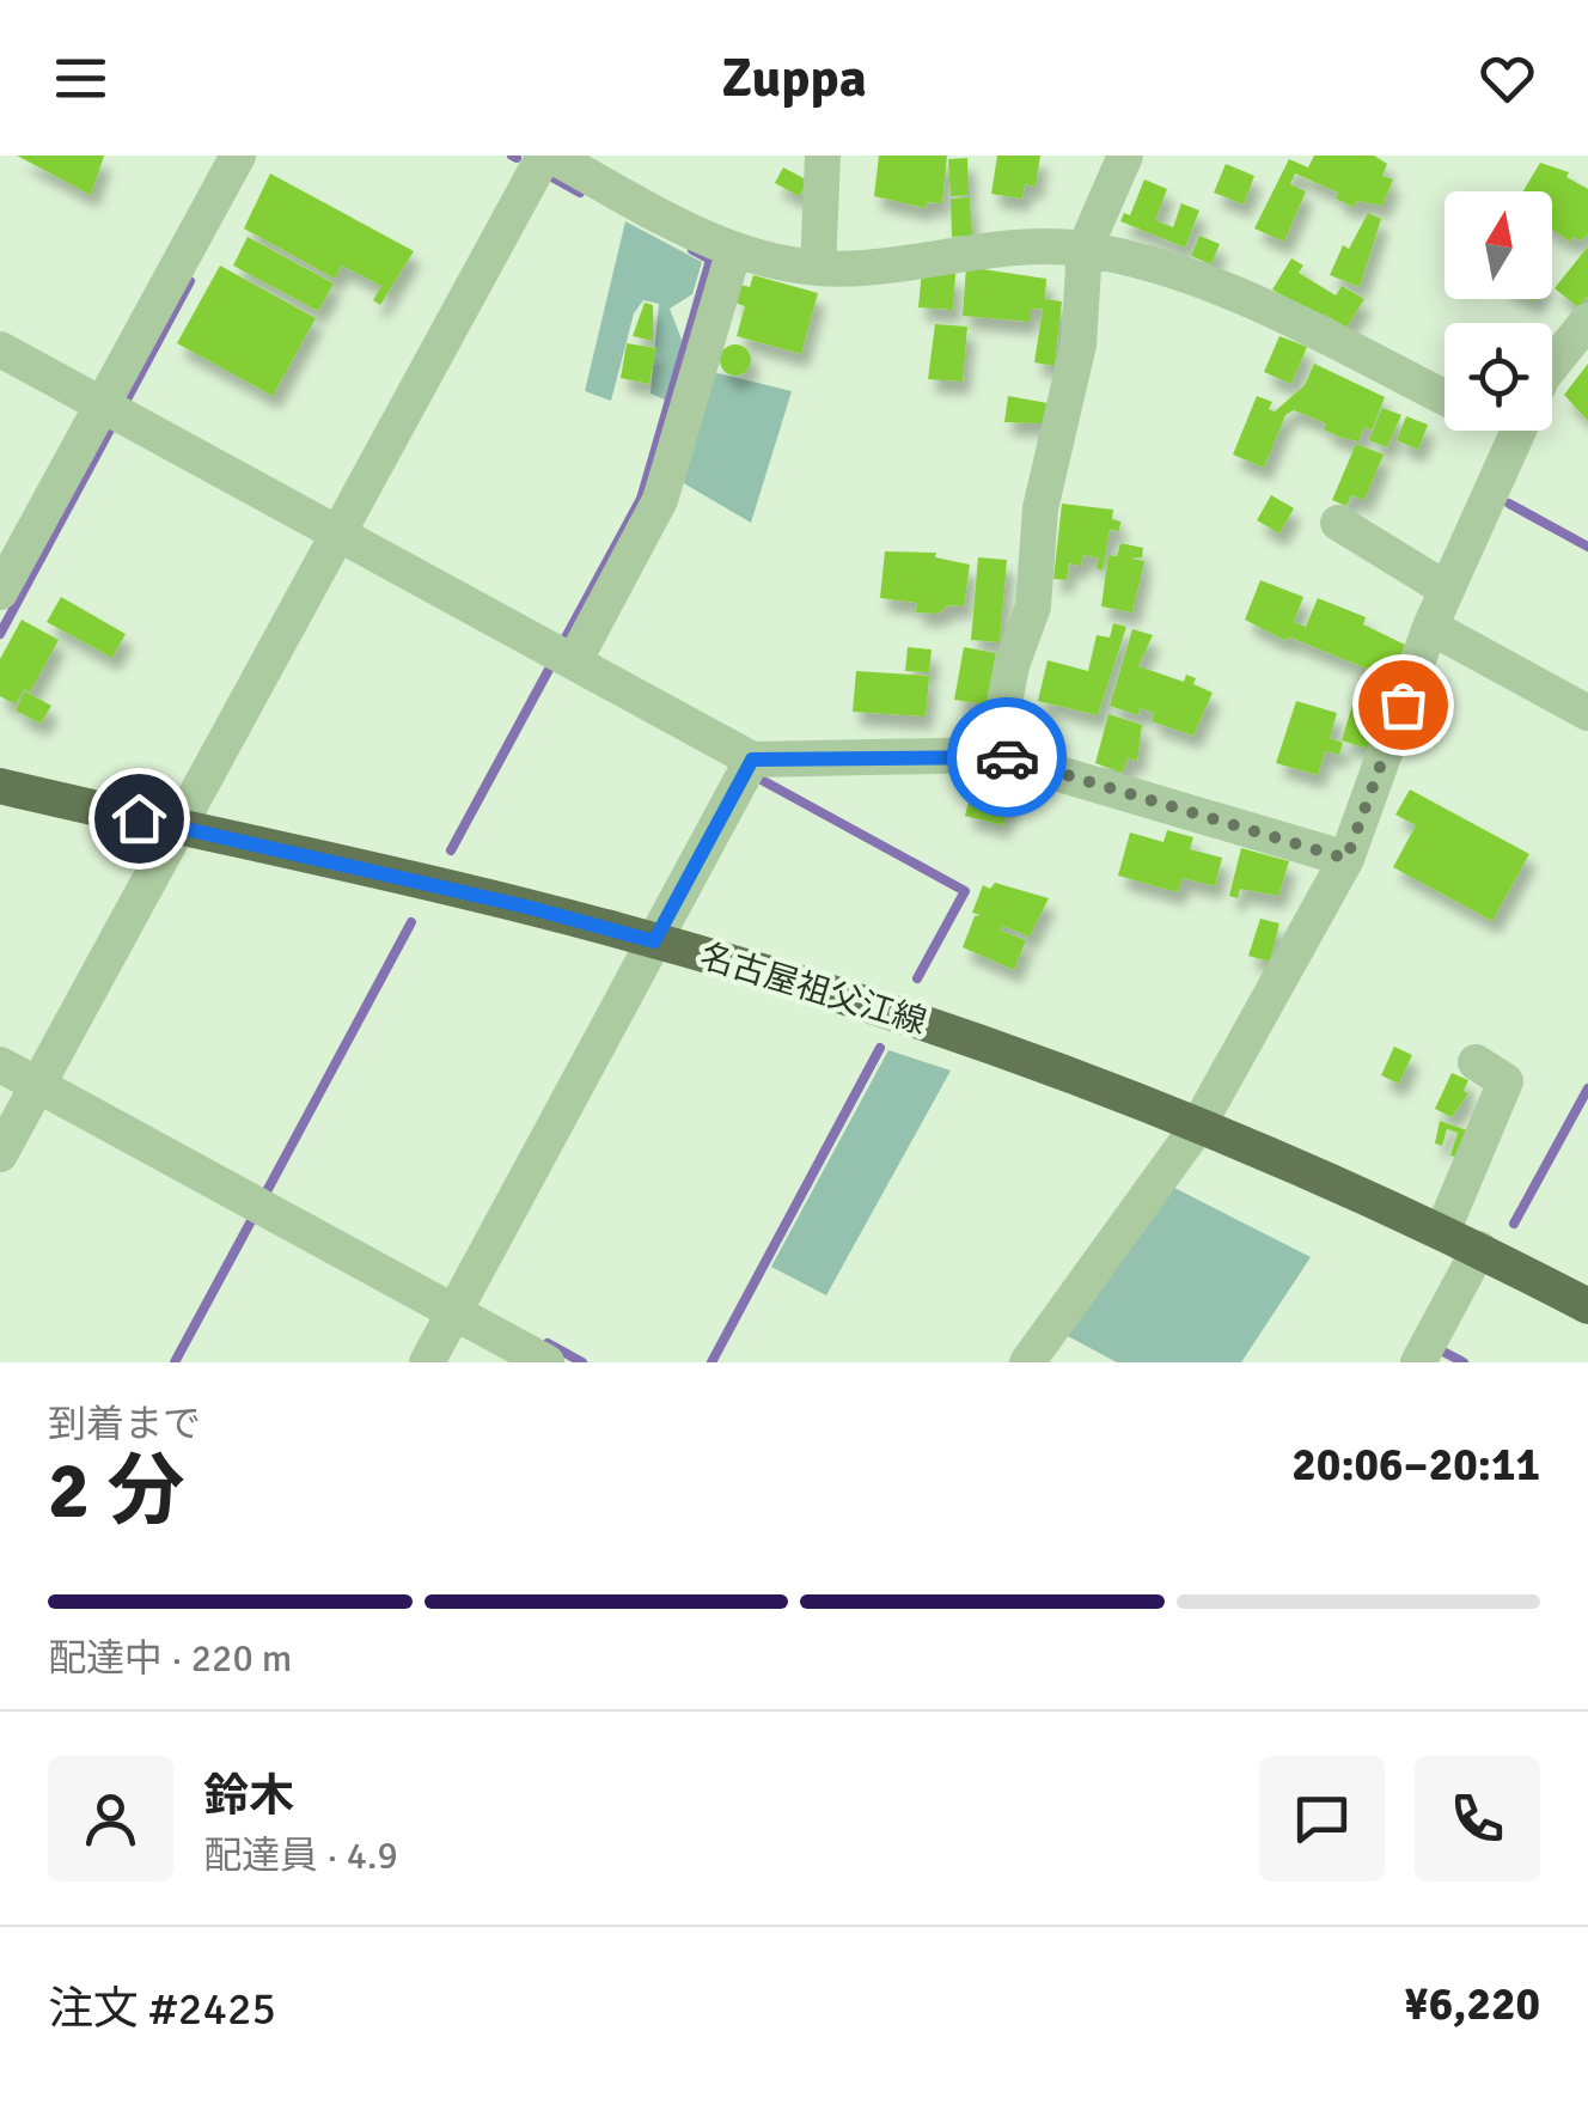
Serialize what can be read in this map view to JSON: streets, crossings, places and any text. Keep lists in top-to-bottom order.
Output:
{
  "streets": {
    "main road": ["名古屋祖父江線"]
  },
  "north": "top",
  "page": {
    "header": "Zuppa",
    "heading": ["2 分", "到着まで", "20:06–20:11"],
    "panel": [
      "鈴木",
      "配達員 · 4.9",
      "注文 #2425",
      "¥6,220"
    ],
    "bar": "配達中 · 220 m"
  }
}
